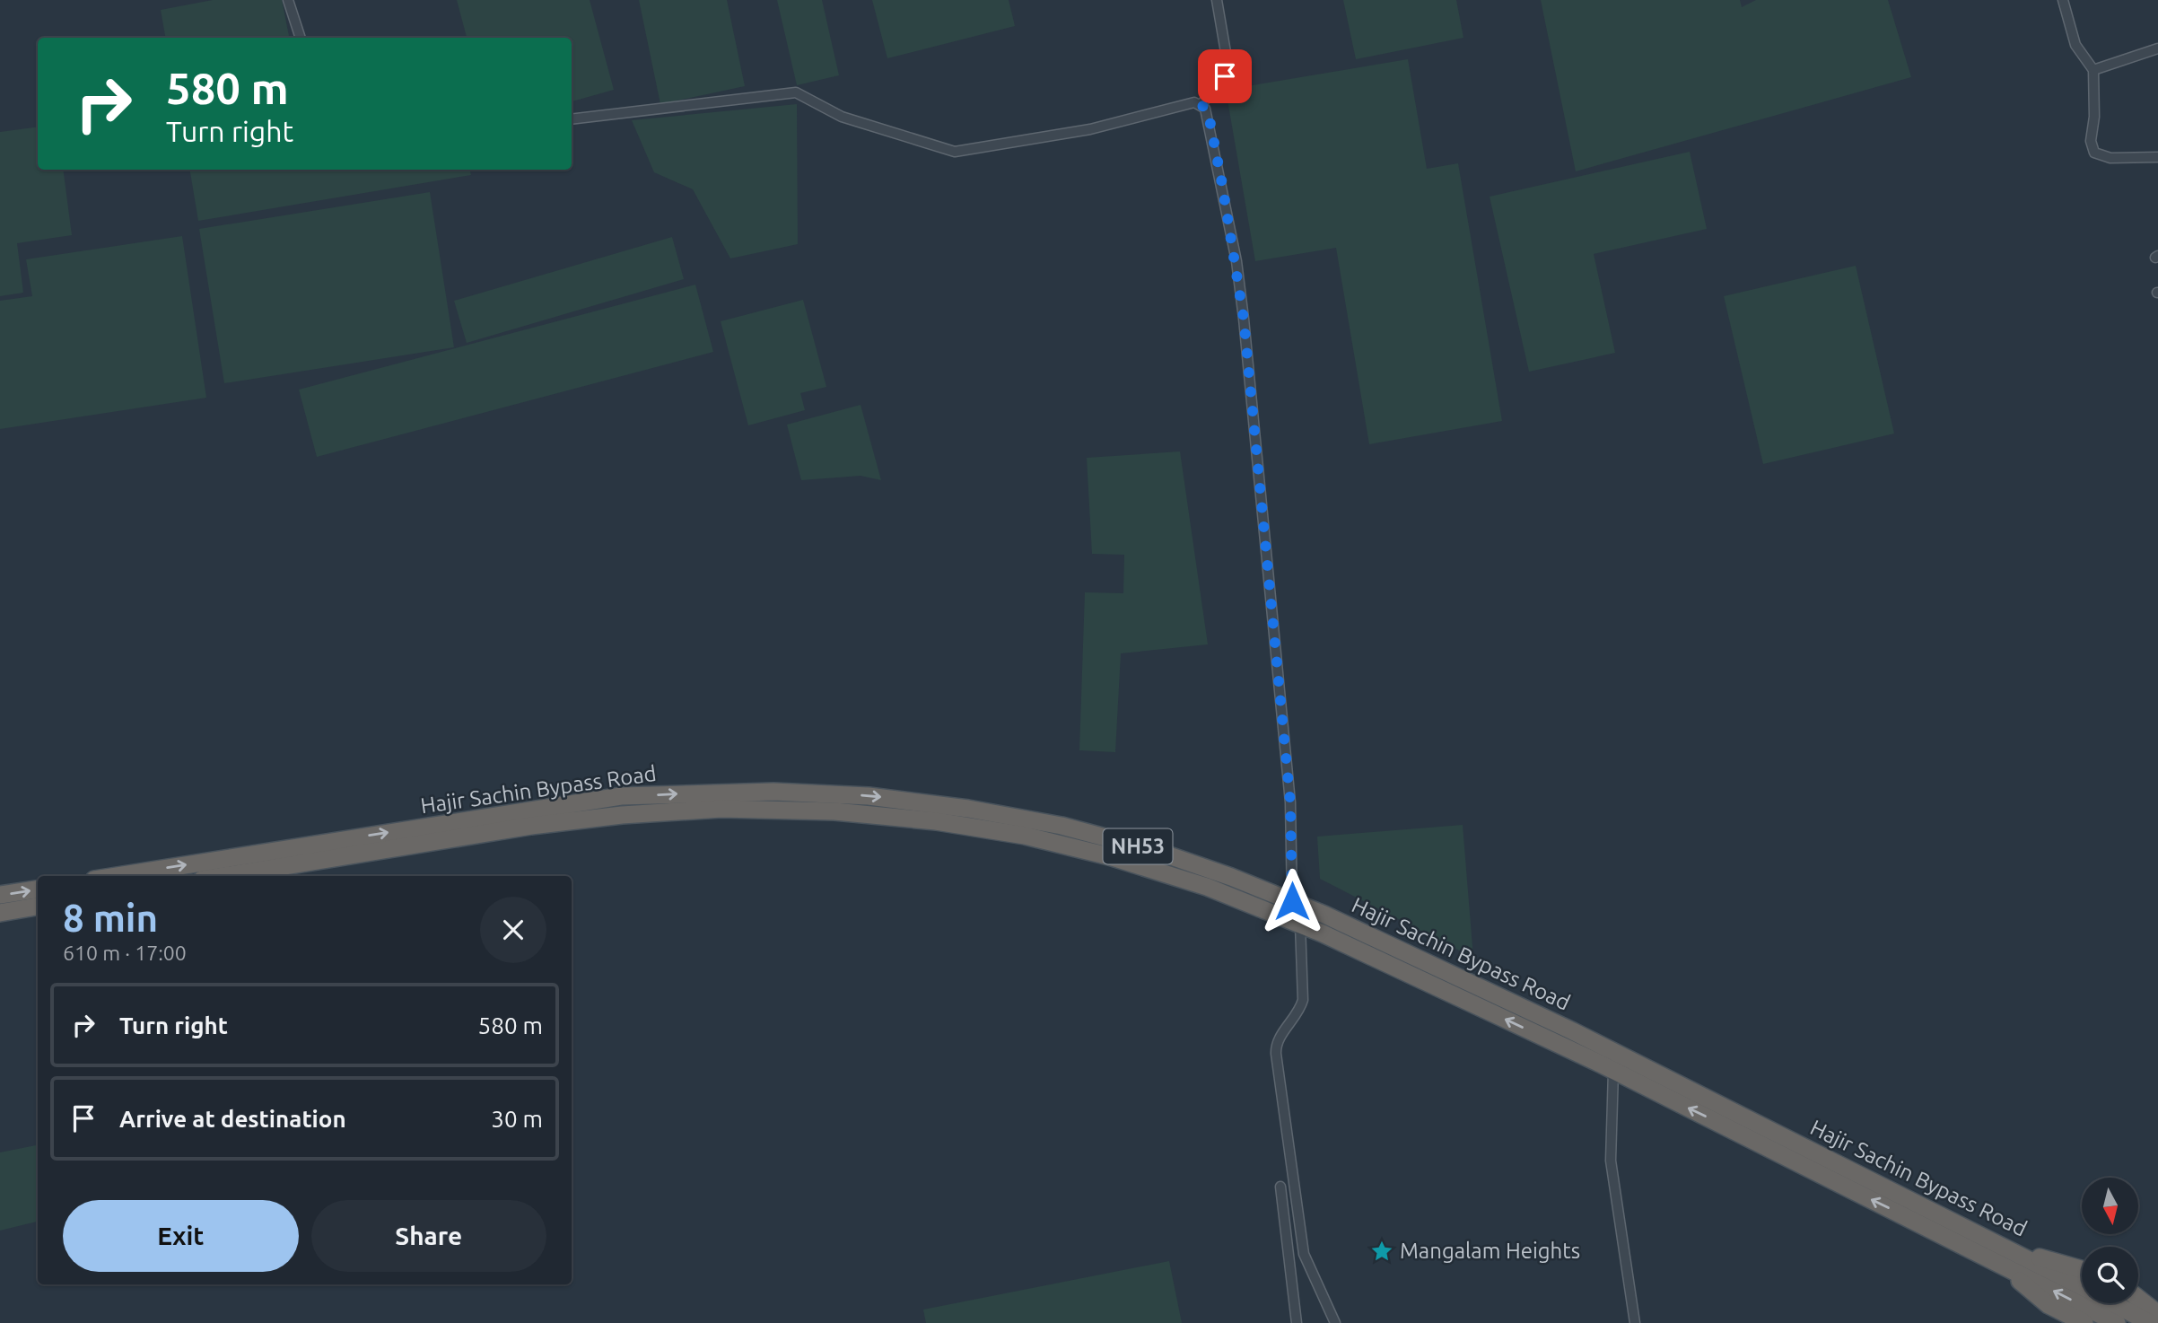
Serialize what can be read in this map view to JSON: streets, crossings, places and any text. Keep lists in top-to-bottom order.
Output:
{
  "streets": {
    "highway": ["Hajir Sachin Bypass Road", "NH53"]
  },
  "places": {
    "place": ["Mangalam Heights"]
  },
  "north": "bottom",
  "page": {
    "turn": ["580 m", "Turn right"],
    "heading": ["8 min", "610 m · 17:00"],
    "list": [
      {
        "name": "Turn right",
        "value": "580 m"
      },
      {
        "name": "Arrive at destination",
        "value": "30 m"
      }
    ],
    "buttons": ["Exit", "Share"]
  }
}
